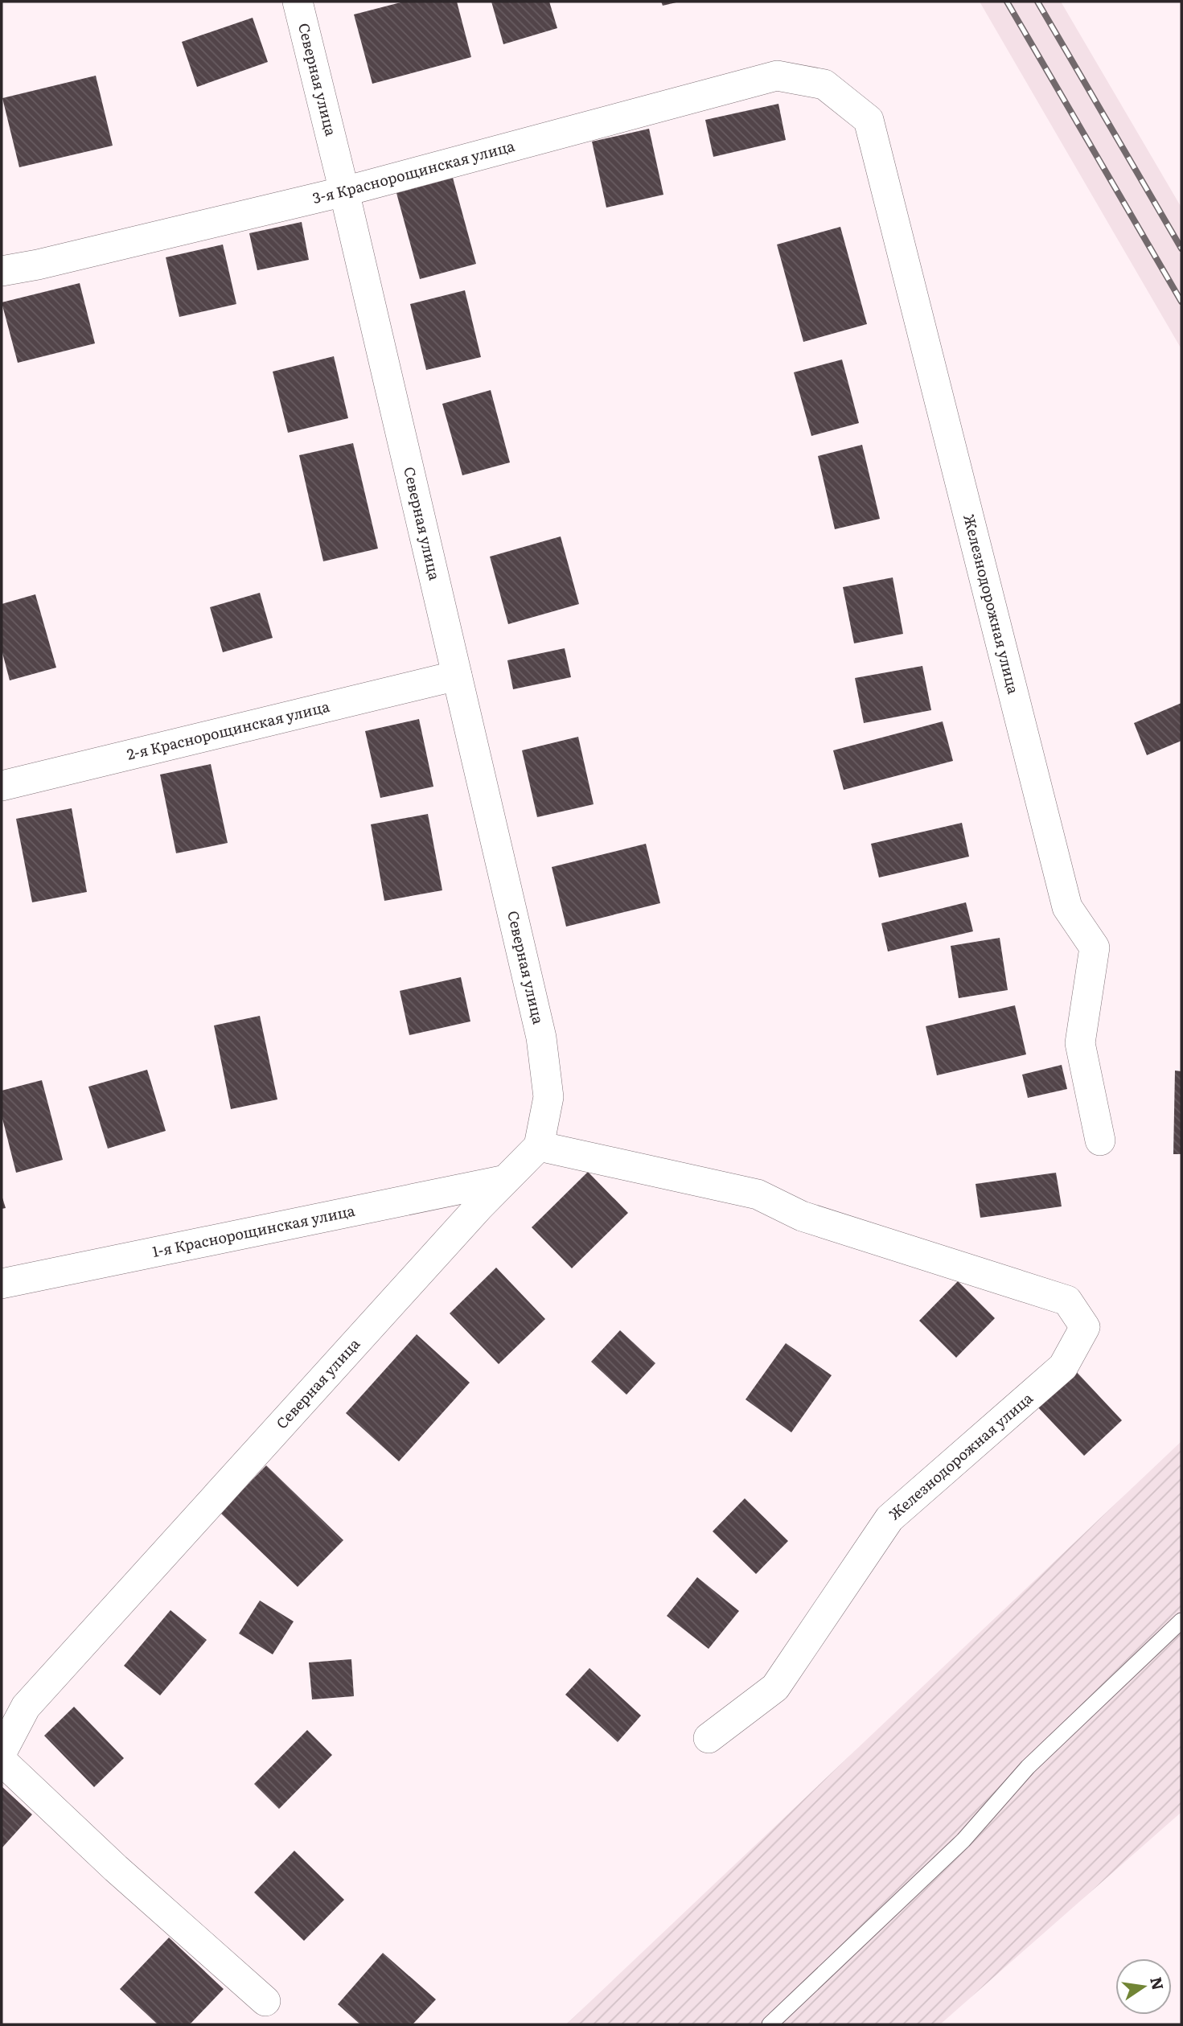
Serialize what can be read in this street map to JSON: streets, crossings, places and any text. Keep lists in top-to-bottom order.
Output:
{
  "streets": {
    "street": [
      "Северная улица",
      "3-я Краснорощинская улица",
      "Железнодорожная улица",
      "2-я Краснорощинская улица",
      "1-я Краснорощинская улица"
    ]
  },
  "crossings": [
    ["Северная улица", "3-я Краснорощинская улица"],
    ["Северная улица", "Железнодорожная улица"],
    ["Северная улица", "2-я Краснорощинская улица"],
    ["Северная улица", "1-я Краснорощинская улица"],
    ["3-я Краснорощинская улица", "Железнодорожная улица"]
  ],
  "north": "right"
}
